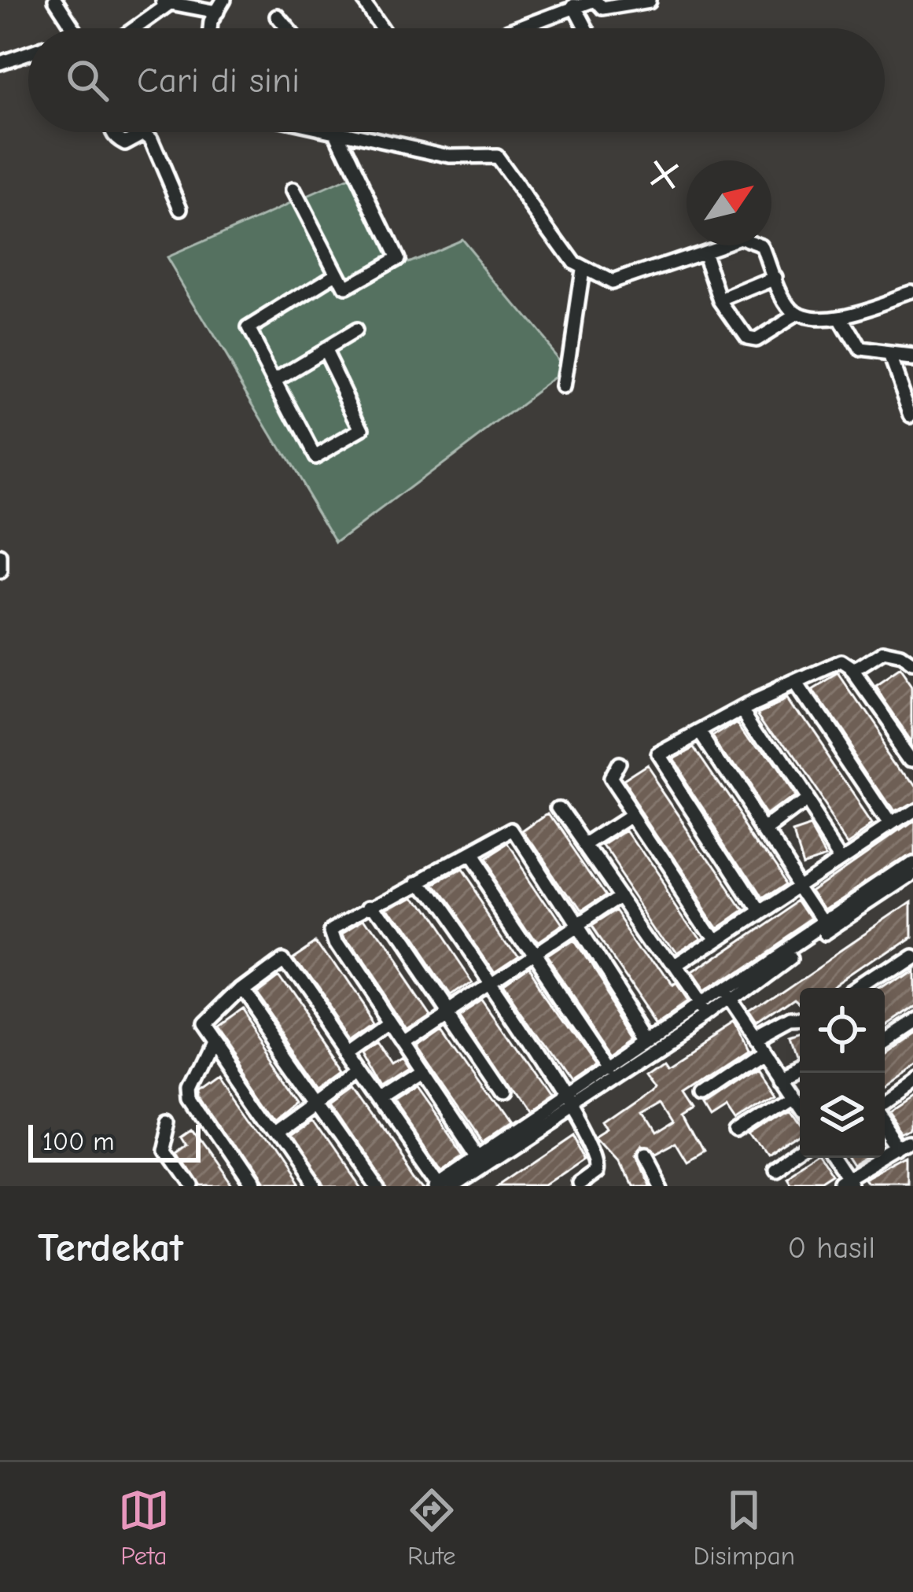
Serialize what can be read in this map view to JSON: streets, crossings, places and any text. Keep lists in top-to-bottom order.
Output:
{
  "scale_bar": "100 m",
  "north": "top right",
  "page": {
    "search": "Cari di sini",
    "scale": "100 m",
    "heading": ["Terdekat", "0 hasil"],
    "nav": ["Peta", "Rute", "Disimpan"]
  }
}
